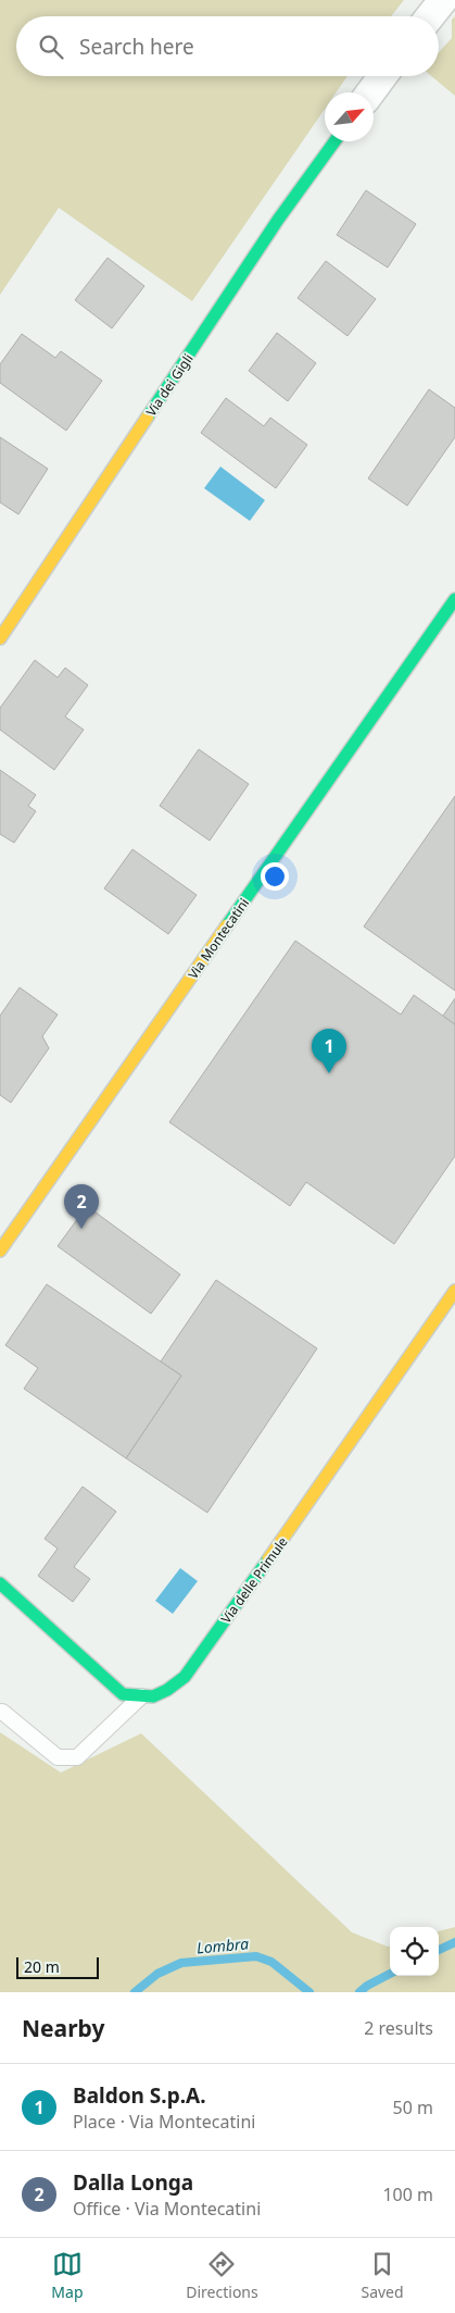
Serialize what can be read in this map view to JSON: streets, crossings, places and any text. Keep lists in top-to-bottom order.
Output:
{
  "streets": {
    "street": ["Via dei Gigli", "Via Montecatini", "Via delle Primule"]
  },
  "water": ["Lombra"],
  "scale_bar": "20 m",
  "north": "top right",
  "page": {
    "search": "Search here",
    "pins": ["1", "2"],
    "scale": "20 m",
    "heading": ["Nearby", "2 results"],
    "list": [
      {
        "mark": "1",
        "name": "Baldon S.p.A.",
        "note": "Place · Via Montecatini",
        "value": "50 m"
      },
      {
        "mark": "2",
        "name": "Dalla Longa",
        "note": "Office · Via Montecatini",
        "value": "100 m"
      }
    ],
    "nav": ["Map", "Directions", "Saved"]
  }
}
